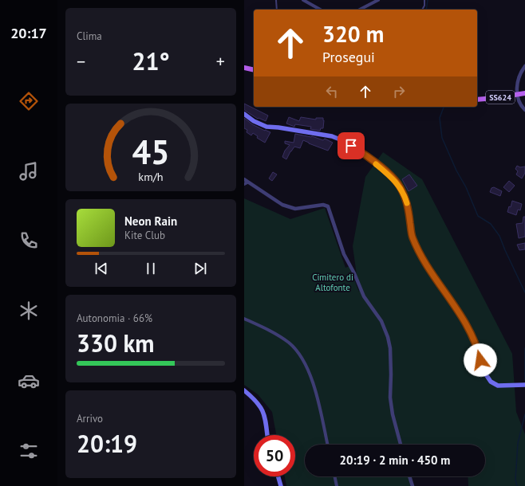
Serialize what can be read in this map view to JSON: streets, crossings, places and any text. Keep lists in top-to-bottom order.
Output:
{
  "streets": {
    "main road": ["SS624"]
  },
  "parks": ["Cimitero di Altofonte"],
  "page": {
    "tabs": "20:17",
    "tile": [
      "Clima",
      ["Autonomia · 66%", "330 km"],
      ["Arrivo", "20:19"]
    ],
    "turn": ["320 m", "Prosegui"],
    "heat": ["−", "21°", "+"],
    "song": ["Neon Rain", "Kite Club"],
    "limit": "50",
    "trip": "20:19 · 2 min · 450 m",
    "gauge": ["45", "km/h"]
  }
}
